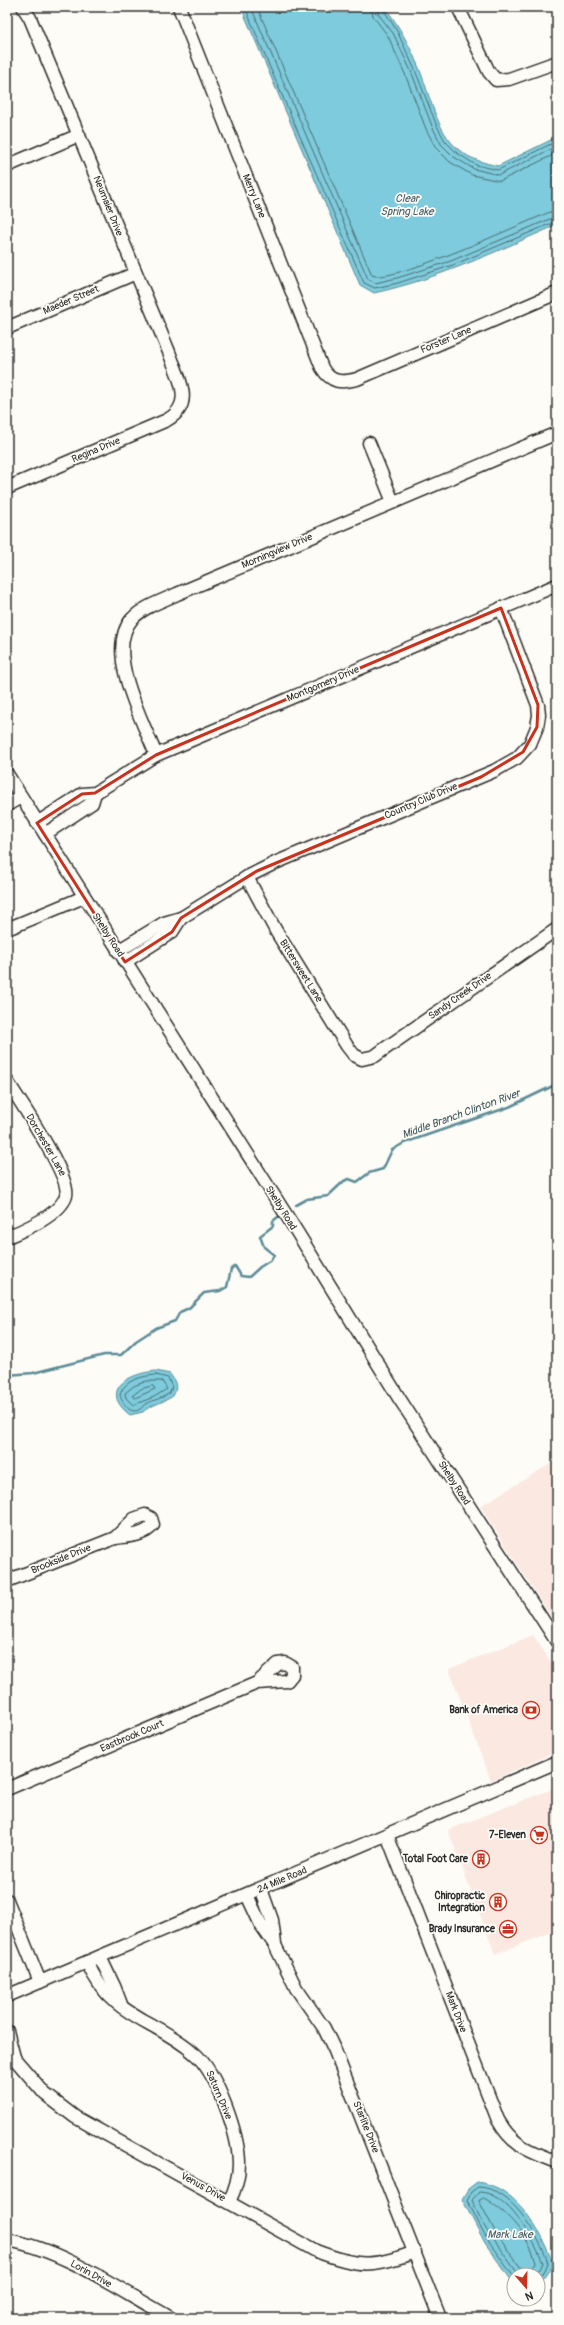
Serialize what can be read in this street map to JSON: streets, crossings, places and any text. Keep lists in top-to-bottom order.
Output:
{
  "streets": {
    "street": [
      "Merry Lane",
      "Neumaier Drive",
      "Maeder Street",
      "Forster Lane",
      "Regina Drive",
      "Morningview Drive",
      "Montgomery Drive",
      "Country Club Drive",
      "Shelby Road",
      "Bittersweet Lane",
      "Sandy Creek Drive",
      "Dorchester Lane",
      "Brookside Drive",
      "Eastbrook Court",
      "24 Mile Road",
      "Mark Drive",
      "Saturn Drive",
      "Starlite Drive",
      "Venus Drive",
      "Lorin Drive"
    ]
  },
  "crossings": [
    ["Merry Lane", "Forster Lane"],
    ["Neumaier Drive", "Maeder Street"],
    ["Neumaier Drive", "Regina Drive"],
    ["Morningview Drive", "Montgomery Drive"],
    ["Montgomery Drive", "Country Club Drive"],
    ["Montgomery Drive", "Shelby Road"],
    ["Country Club Drive", "Shelby Road"],
    ["Country Club Drive", "Bittersweet Lane"],
    ["Bittersweet Lane", "Sandy Creek Drive"],
    ["24 Mile Road", "Mark Drive"],
    ["24 Mile Road", "Saturn Drive"],
    ["24 Mile Road", "Starlite Drive"],
    ["Saturn Drive", "Venus Drive"],
    ["Starlite Drive", "Venus Drive"]
  ],
  "water": ["Clear Spring Lake", "Middle Branch Clinton River", "Mark Lake"],
  "places": {
    "bank": ["Bank of America"],
    "supermarket": ["7-Eleven"],
    "building": ["Total Foot Care", "Chiropractic Integration"],
    "office": ["Brady Insurance"]
  },
  "north": "bottom"
}
